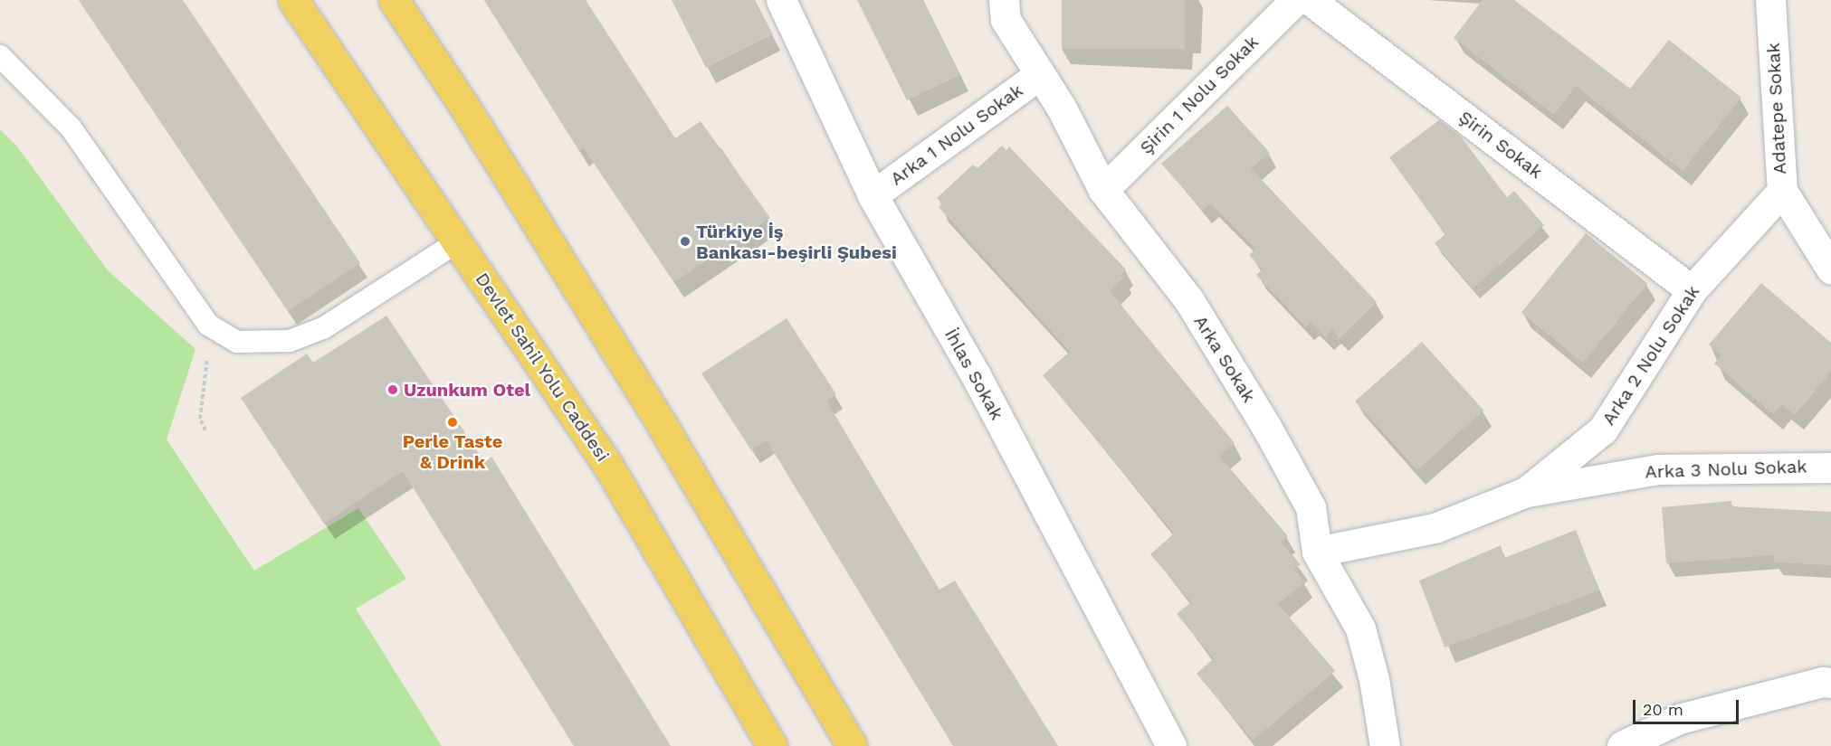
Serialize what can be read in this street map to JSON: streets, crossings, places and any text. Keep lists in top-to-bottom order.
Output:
{
  "streets": {
    "main road": ["Devlet Sahil Yolu Caddesi"],
    "street": [
      "Şirin 1 Nolu Sokak",
      "Adatepe Sokak",
      "Arka 1 Nolu Sokak",
      "Şirin Sokak",
      "Arka 2 Nolu Sokak",
      "Arka Sokak",
      "İhlas Sokak",
      "Arka 3 Nolu Sokak"
    ]
  },
  "crossings": [
    ["Şirin 1 Nolu Sokak", "Arka Sokak"],
    ["Adatepe Sokak", "Arka 2 Nolu Sokak"],
    ["Arka 1 Nolu Sokak", "Arka Sokak"],
    ["Arka 1 Nolu Sokak", "İhlas Sokak"],
    ["Şirin Sokak", "Arka 2 Nolu Sokak"],
    ["Arka 2 Nolu Sokak", "Arka Sokak"],
    ["Arka 2 Nolu Sokak", "Arka 3 Nolu Sokak"]
  ],
  "places": ["Türkiye İş Bankası-beşirli Şubesi", "Uzunkum Otel", "Perle Taste & Drink"],
  "scale_bar": "20 m"
}
